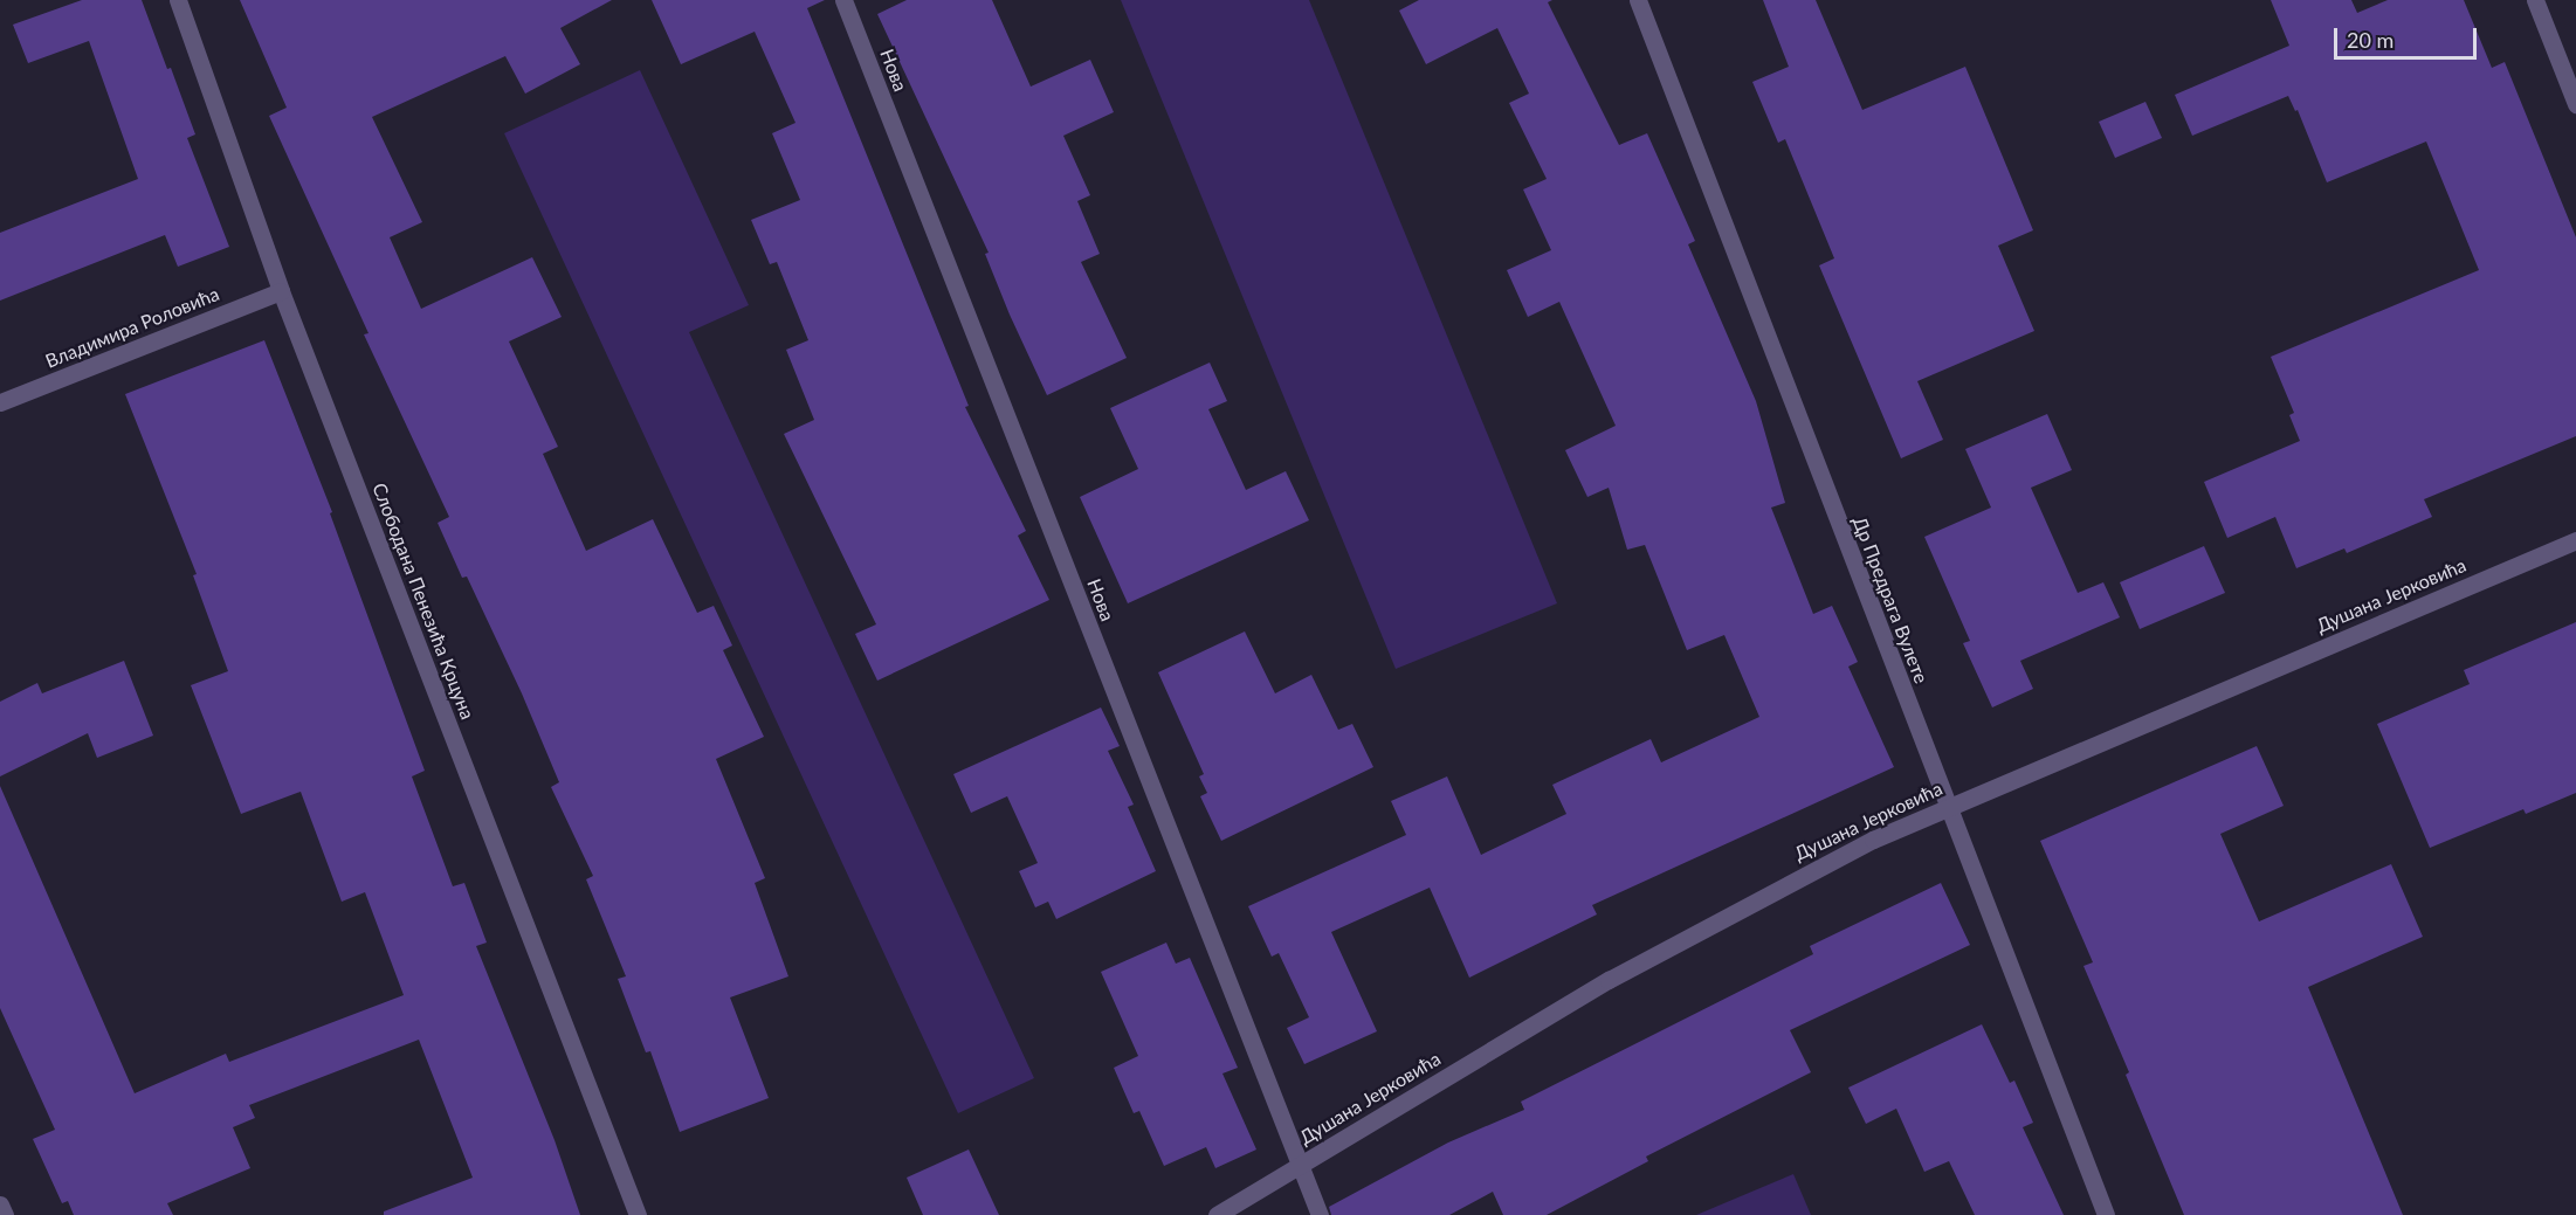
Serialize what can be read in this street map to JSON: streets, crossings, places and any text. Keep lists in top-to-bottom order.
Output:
{
  "streets": {
    "street": [
      "Нова",
      "Владимира Роловића",
      "Душана Јерковића",
      "Др Предрага Вулете",
      "Слободана Пенезића Крцуна"
    ]
  },
  "crossings": [
    ["Нова", "Душана Јерковића"],
    ["Владимира Роловића", "Слободана Пенезића Крцуна"],
    ["Душана Јерковића", "Др Предрага Вулете"]
  ],
  "scale_bar": "20 m"
}
